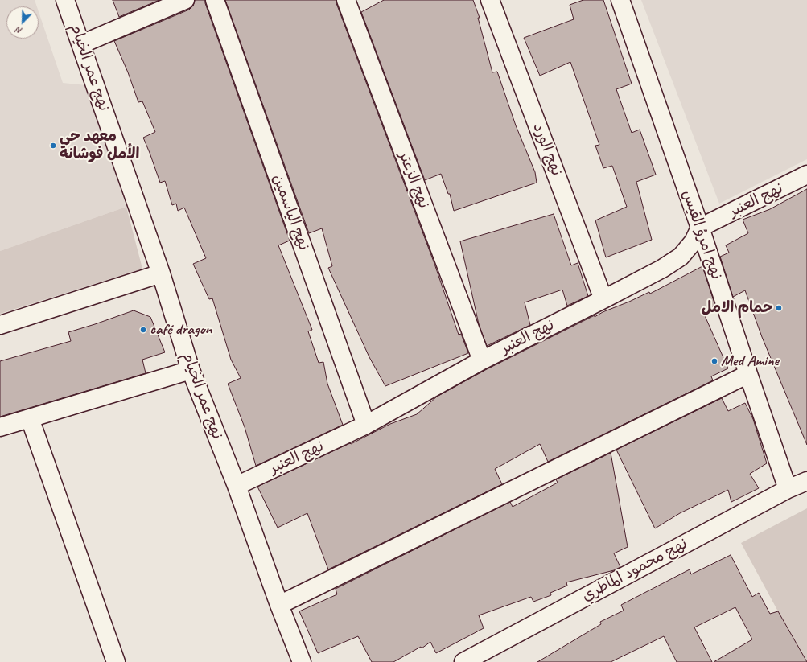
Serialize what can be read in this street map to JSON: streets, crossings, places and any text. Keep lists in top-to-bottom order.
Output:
{
  "streets": {
    "street": [
      "نهج عمر الخيام",
      "نهج الورد",
      "نهج الزعتر",
      "نهج العنبر",
      "نهج الياسمين",
      "نهج امرؤ القيس",
      "نهج محمود الماطري"
    ]
  },
  "crossings": [
    ["نهج عمر الخيام", "نهج العنبر"],
    ["نهج الورد", "نهج العنبر"],
    ["نهج الزعتر", "نهج العنبر"],
    ["نهج العنبر", "نهج الياسمين"],
    ["نهج العنبر", "نهج امرؤ القيس"],
    ["نهج امرؤ القيس", "نهج محمود الماطري"]
  ],
  "places": [
    "معهد حي الأمل فوشانة",
    "حمام الامل",
    "café dragon",
    "Med Amine"
  ],
  "north": "bottom left"
}
